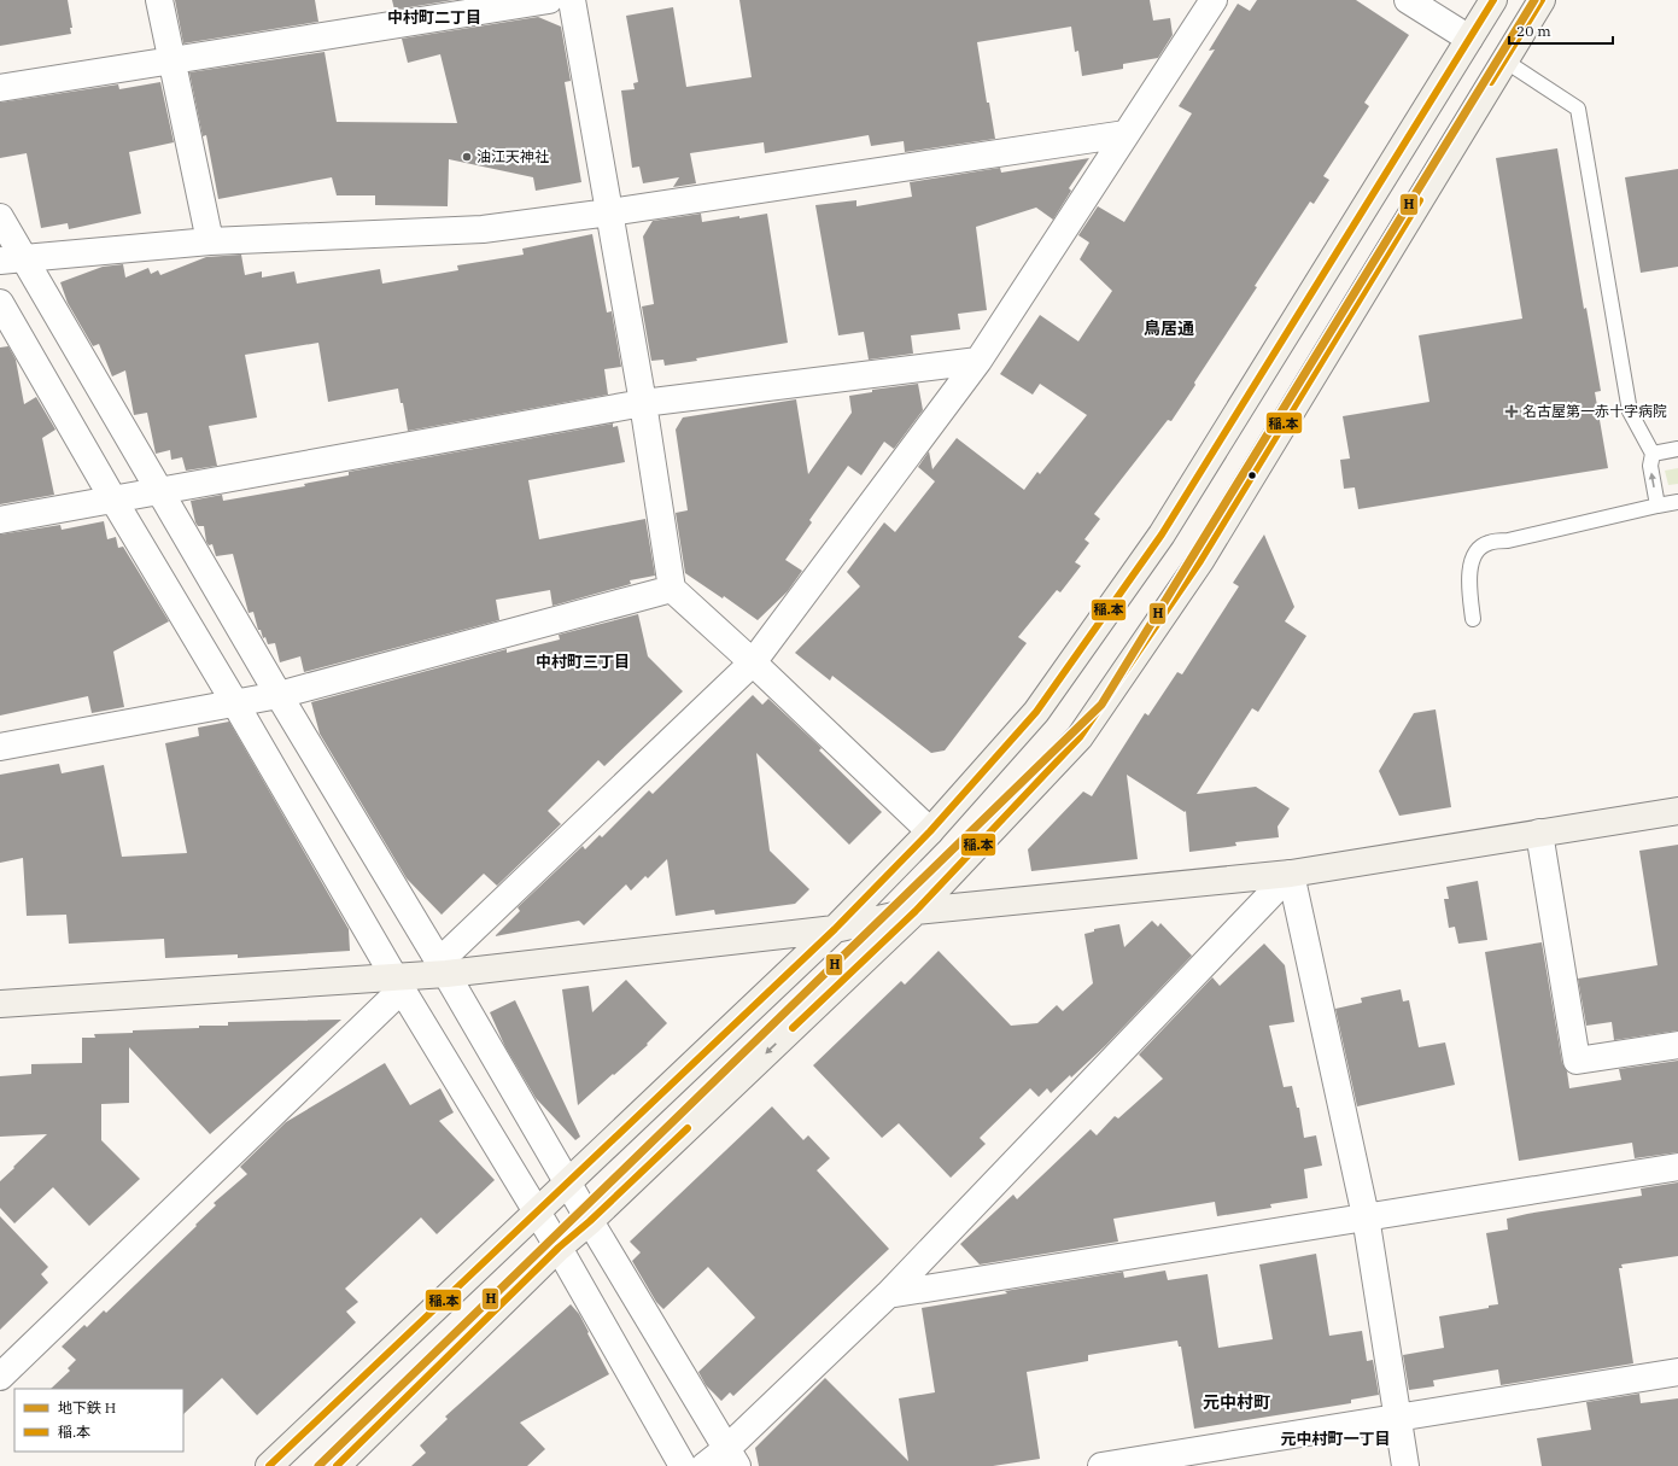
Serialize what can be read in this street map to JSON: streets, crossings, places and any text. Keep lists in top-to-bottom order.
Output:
{
  "districts": [
    "中村町二丁目",
    "鳥居通",
    "中村町三丁目",
    "元中村町",
    "元中村町一丁目"
  ],
  "places": {
    "other": ["油江天神社"],
    "health": ["名古屋第一赤十字病院"]
  },
  "lines": ["metro line H", "transit line 稲.本"],
  "legend": ["地下鉄 H", "稲.本"],
  "scale_bar": "20 m"
}
